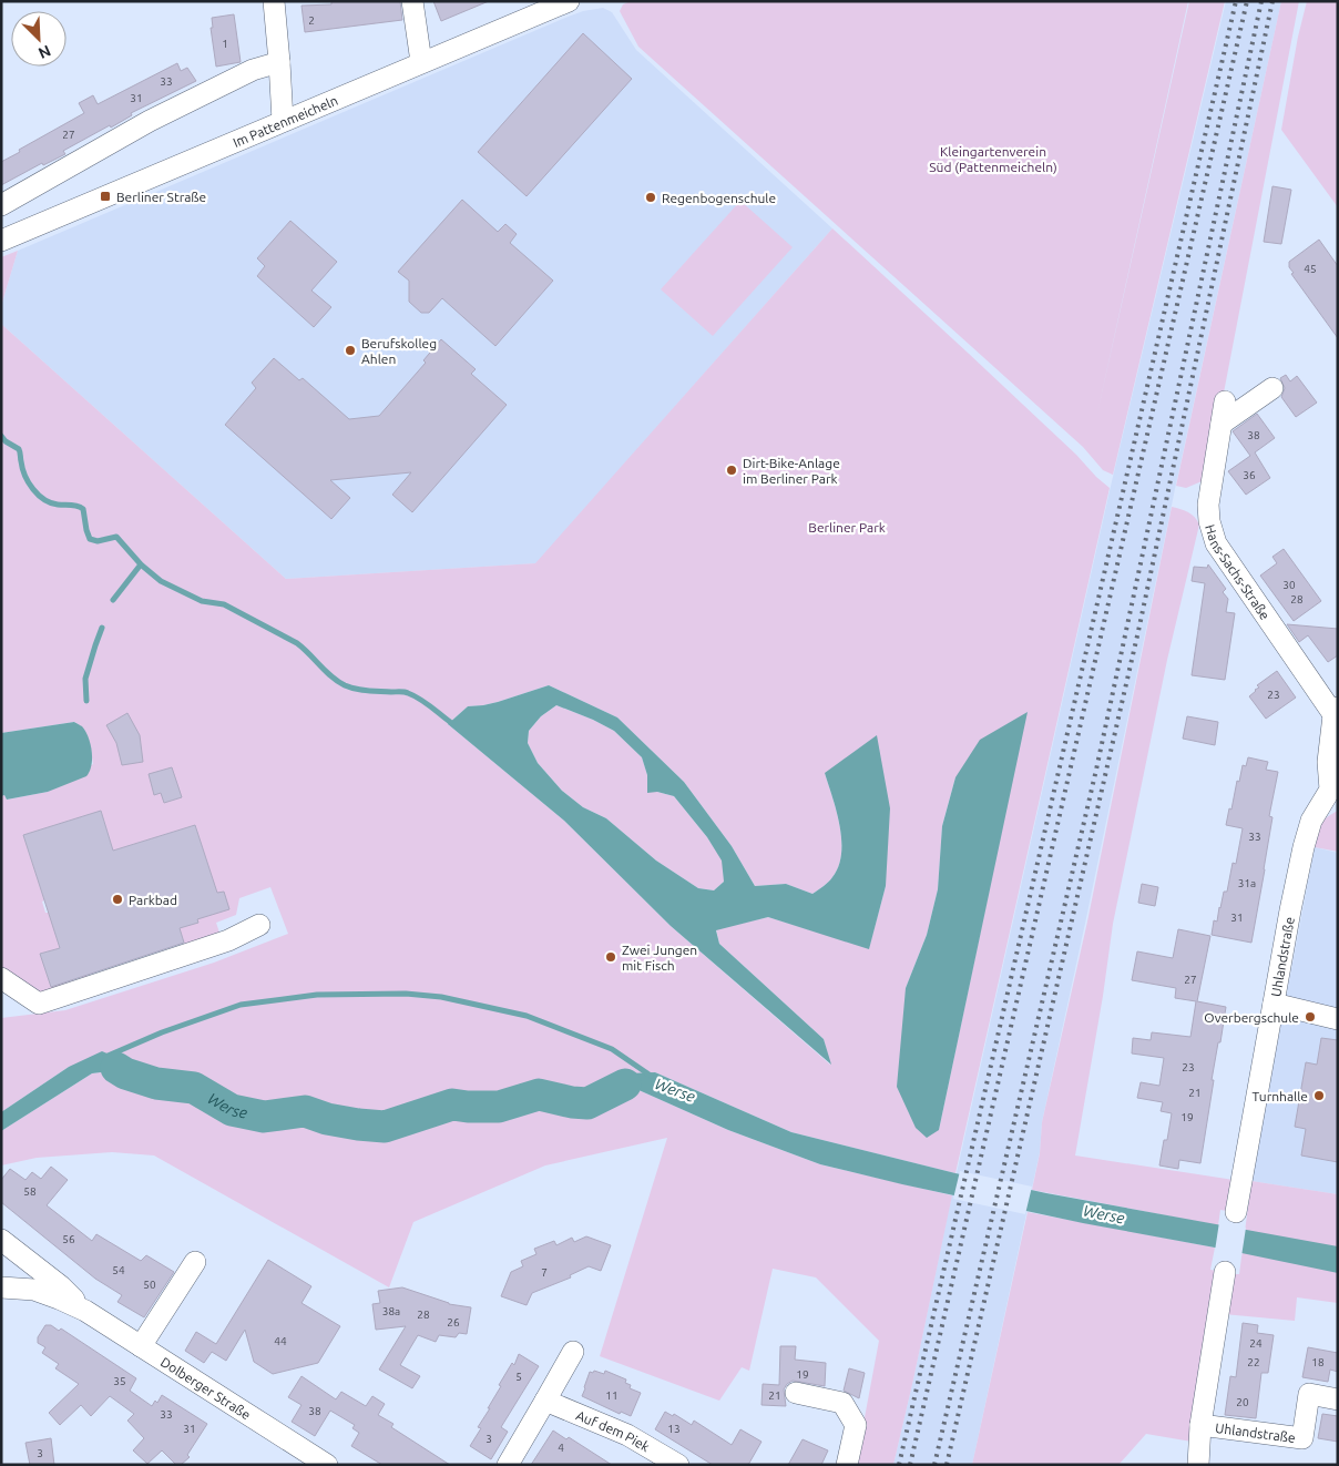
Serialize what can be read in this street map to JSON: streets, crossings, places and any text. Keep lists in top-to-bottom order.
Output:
{
  "streets": {
    "street": [
      "Im Pattenmeicheln",
      "Hans-Sachs-Straße",
      "Uhlandstraße",
      "Dolberger Straße",
      "Auf dem Piek"
    ]
  },
  "crossings": [
    ["Hans-Sachs-Straße", "Uhlandstraße"]
  ],
  "water": ["Werse"],
  "parks": ["Kleingartenverein Süd (Pattenmeicheln)", "Berliner Park"],
  "places": {
    "transit": ["Berliner Straße"],
    "other": [
      "Regenbogenschule",
      "Berufskolleg Ahlen",
      "Dirt-Bike-Anlage im Berliner Park",
      "Parkbad",
      "Zwei Jungen mit Fisch",
      "Overbergschule",
      "Turnhalle"
    ]
  },
  "house_numbers": [
    "2",
    "1",
    "33",
    "31",
    "27",
    "45",
    "38",
    "36",
    "30",
    "28",
    "23",
    "33",
    "31a",
    "31",
    "27",
    "23",
    "21",
    "19",
    "58",
    "56",
    "54",
    "7",
    "50",
    "38a",
    "28",
    "26",
    "44",
    "24",
    "22",
    "18",
    "19",
    "5",
    "35",
    "11",
    "21",
    "20",
    "38",
    "33",
    "31",
    "13",
    "3",
    "4",
    "3"
  ],
  "north": "bottom right"
}
